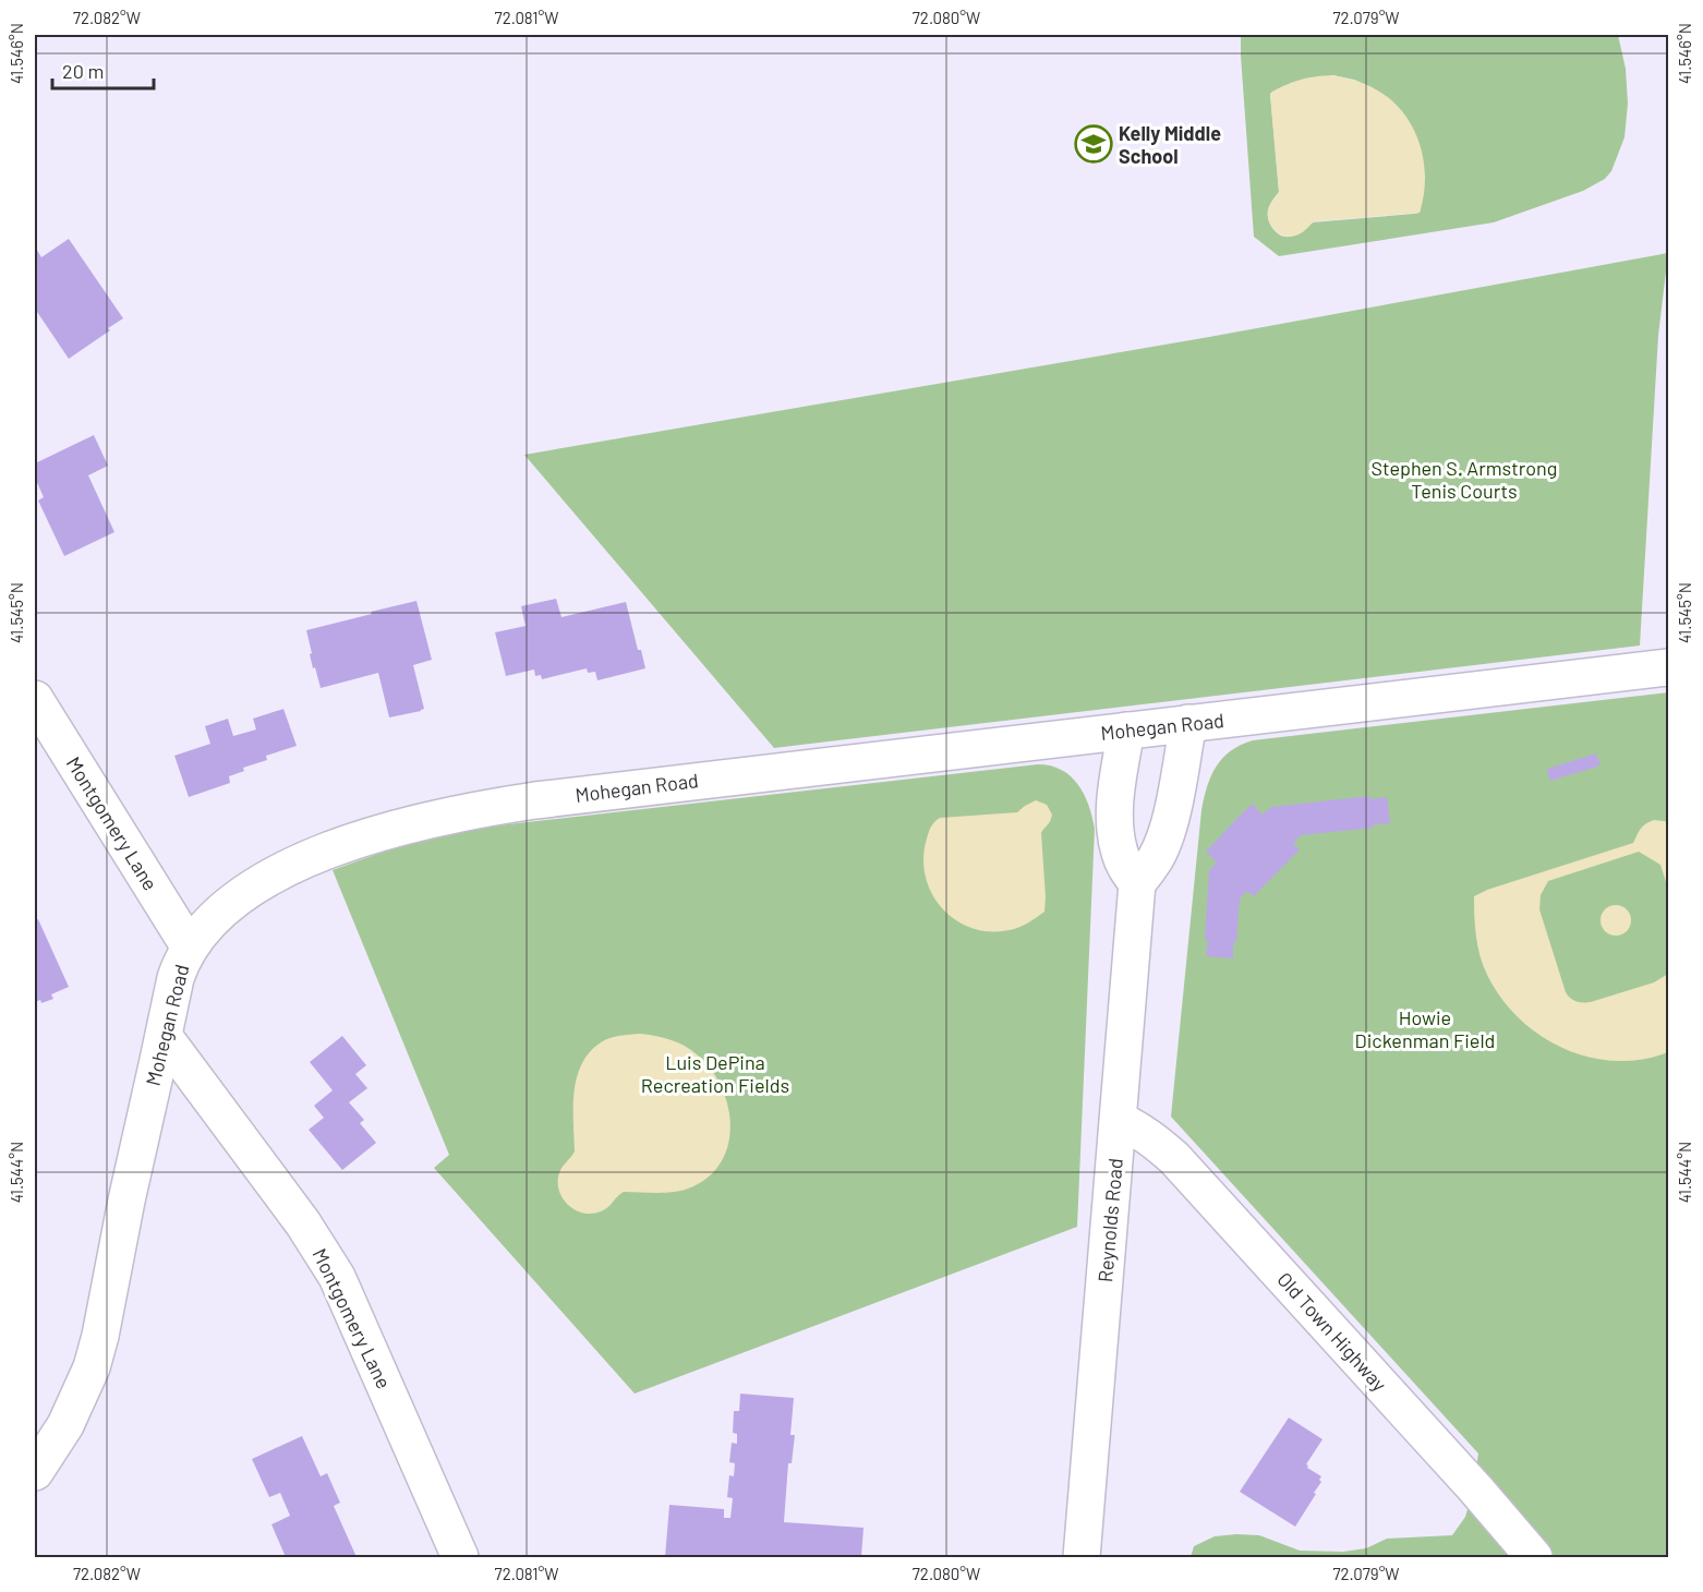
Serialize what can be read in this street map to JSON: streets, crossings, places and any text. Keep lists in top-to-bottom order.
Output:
{
  "streets": {
    "street": [
      "Mohegan Road",
      "Montgomery Lane",
      "Reynolds Road",
      "Old Town Highway"
    ]
  },
  "crossings": [
    ["Mohegan Road", "Montgomery Lane"],
    ["Reynolds Road", "Old Town Highway"]
  ],
  "parks": ["Stephen S. Armstrong Tenis Courts", "Howie Dickenman Field", "Luis DePina Recreation Fields"],
  "places": {
    "school or university": ["Kelly Middle School"]
  },
  "scale_bar": "20 m",
  "coordinates": [
    "72.082°W",
    "72.081°W",
    "72.080°W",
    "72.079°W",
    "41.546°N",
    "41.545°N",
    "41.544°N"
  ]
}
